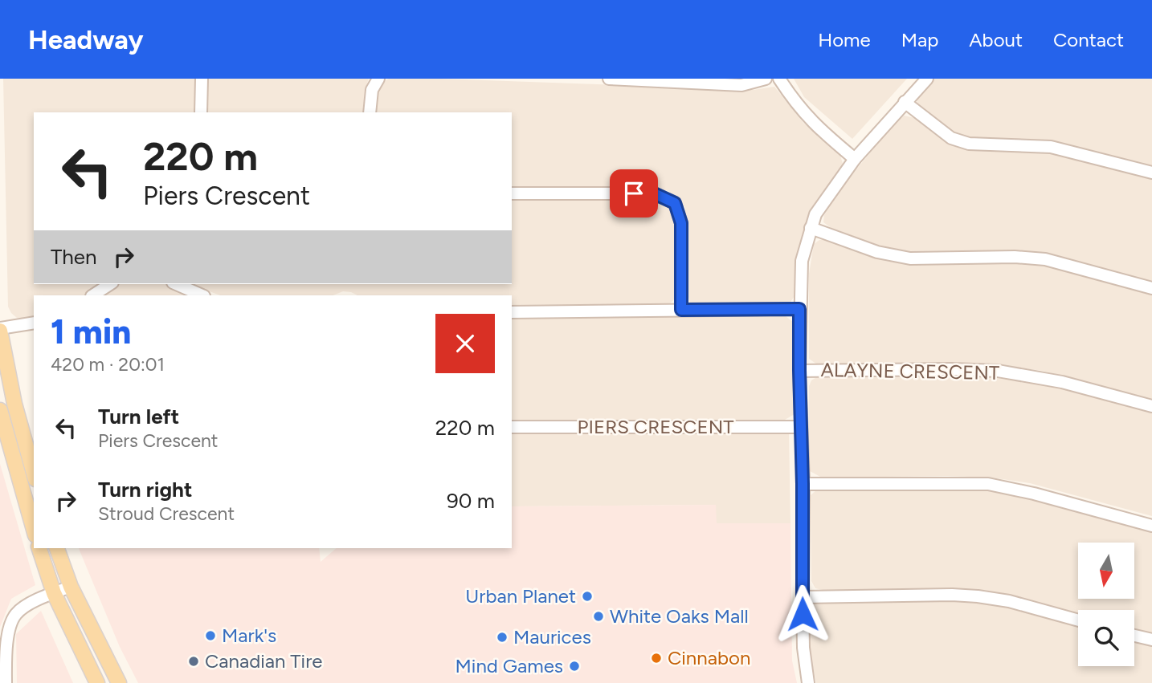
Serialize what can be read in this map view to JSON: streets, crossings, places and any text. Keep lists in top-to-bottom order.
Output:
{
  "streets": {
    "street": ["ALAYNE CRESCENT", "PIERS CRESCENT"]
  },
  "places": [
    "Urban Planet",
    "White Oaks Mall",
    "Mark's",
    "Maurices",
    "Cinnabon",
    "Canadian Tire",
    "Mind Games"
  ],
  "north": "bottom",
  "page": {
    "header": "Headway",
    "nav": [
      "Home",
      "Map",
      "About",
      "Contact"
    ],
    "turn": ["220 m", "Piers Crescent"],
    "then": "Then",
    "heading": ["1 min", "420 m · 20:01"],
    "list": [
      {
        "name": "Turn left",
        "note": "Piers Crescent",
        "value": "220 m"
      },
      {
        "name": "Turn right",
        "note": "Stroud Crescent",
        "value": "90 m"
      }
    ]
  }
}
